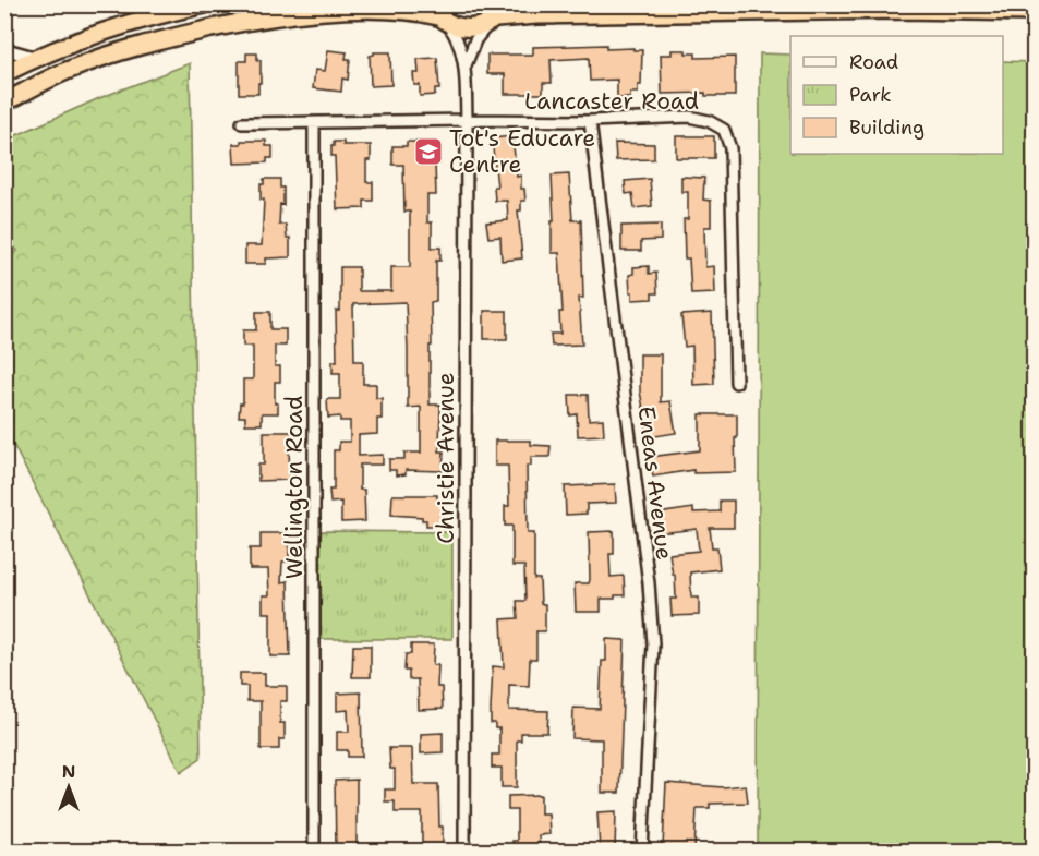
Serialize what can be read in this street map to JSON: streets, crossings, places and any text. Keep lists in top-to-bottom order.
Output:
{
  "streets": {
    "street": [
      "Lancaster Road",
      "Christie Avenue",
      "Eneas Avenue",
      "Wellington Road"
    ]
  },
  "crossings": [
    ["Lancaster Road", "Christie Avenue"],
    ["Lancaster Road", "Eneas Avenue"],
    ["Lancaster Road", "Wellington Road"]
  ],
  "places": {
    "school or university": ["Tot's Educare Centre"]
  },
  "legend": ["Road", "Park", "Building"],
  "north": "top"
}
